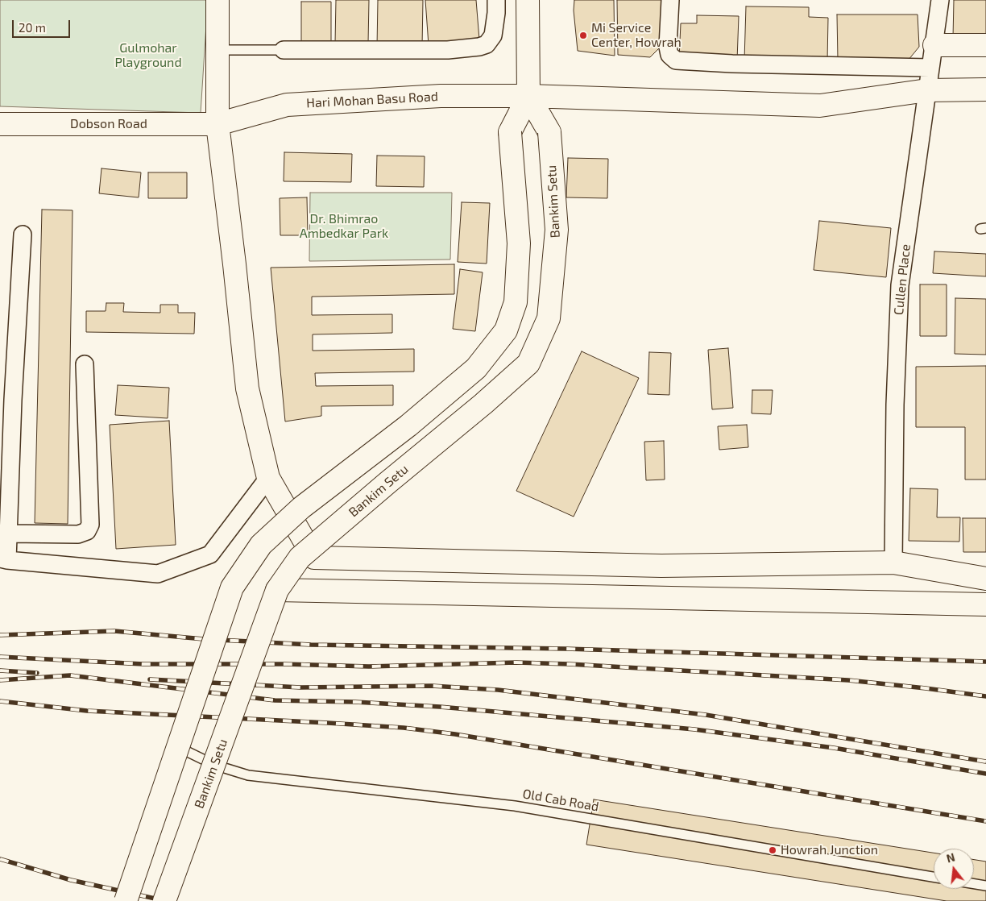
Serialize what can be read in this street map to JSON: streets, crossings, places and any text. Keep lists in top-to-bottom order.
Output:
{
  "streets": {
    "main road": ["Hari Mohan Basu Road", "Dobson Road", "Bankim Setu"],
    "street": ["Cullen Place"],
    "lane": ["Old Cab Road"]
  },
  "crossings": [
    ["Hari Mohan Basu Road", "Dobson Road"],
    ["Hari Mohan Basu Road", "Bankim Setu"],
    ["Hari Mohan Basu Road", "Cullen Place"],
    ["Bankim Setu", "Old Cab Road"]
  ],
  "parks": ["Gulmohar Playground", "Dr. Bhimrao Ambedkar Park"],
  "places": ["Mi Service Center, Howrah", "Howrah Junction"],
  "scale_bar": "20 m",
  "north": "top"
}
